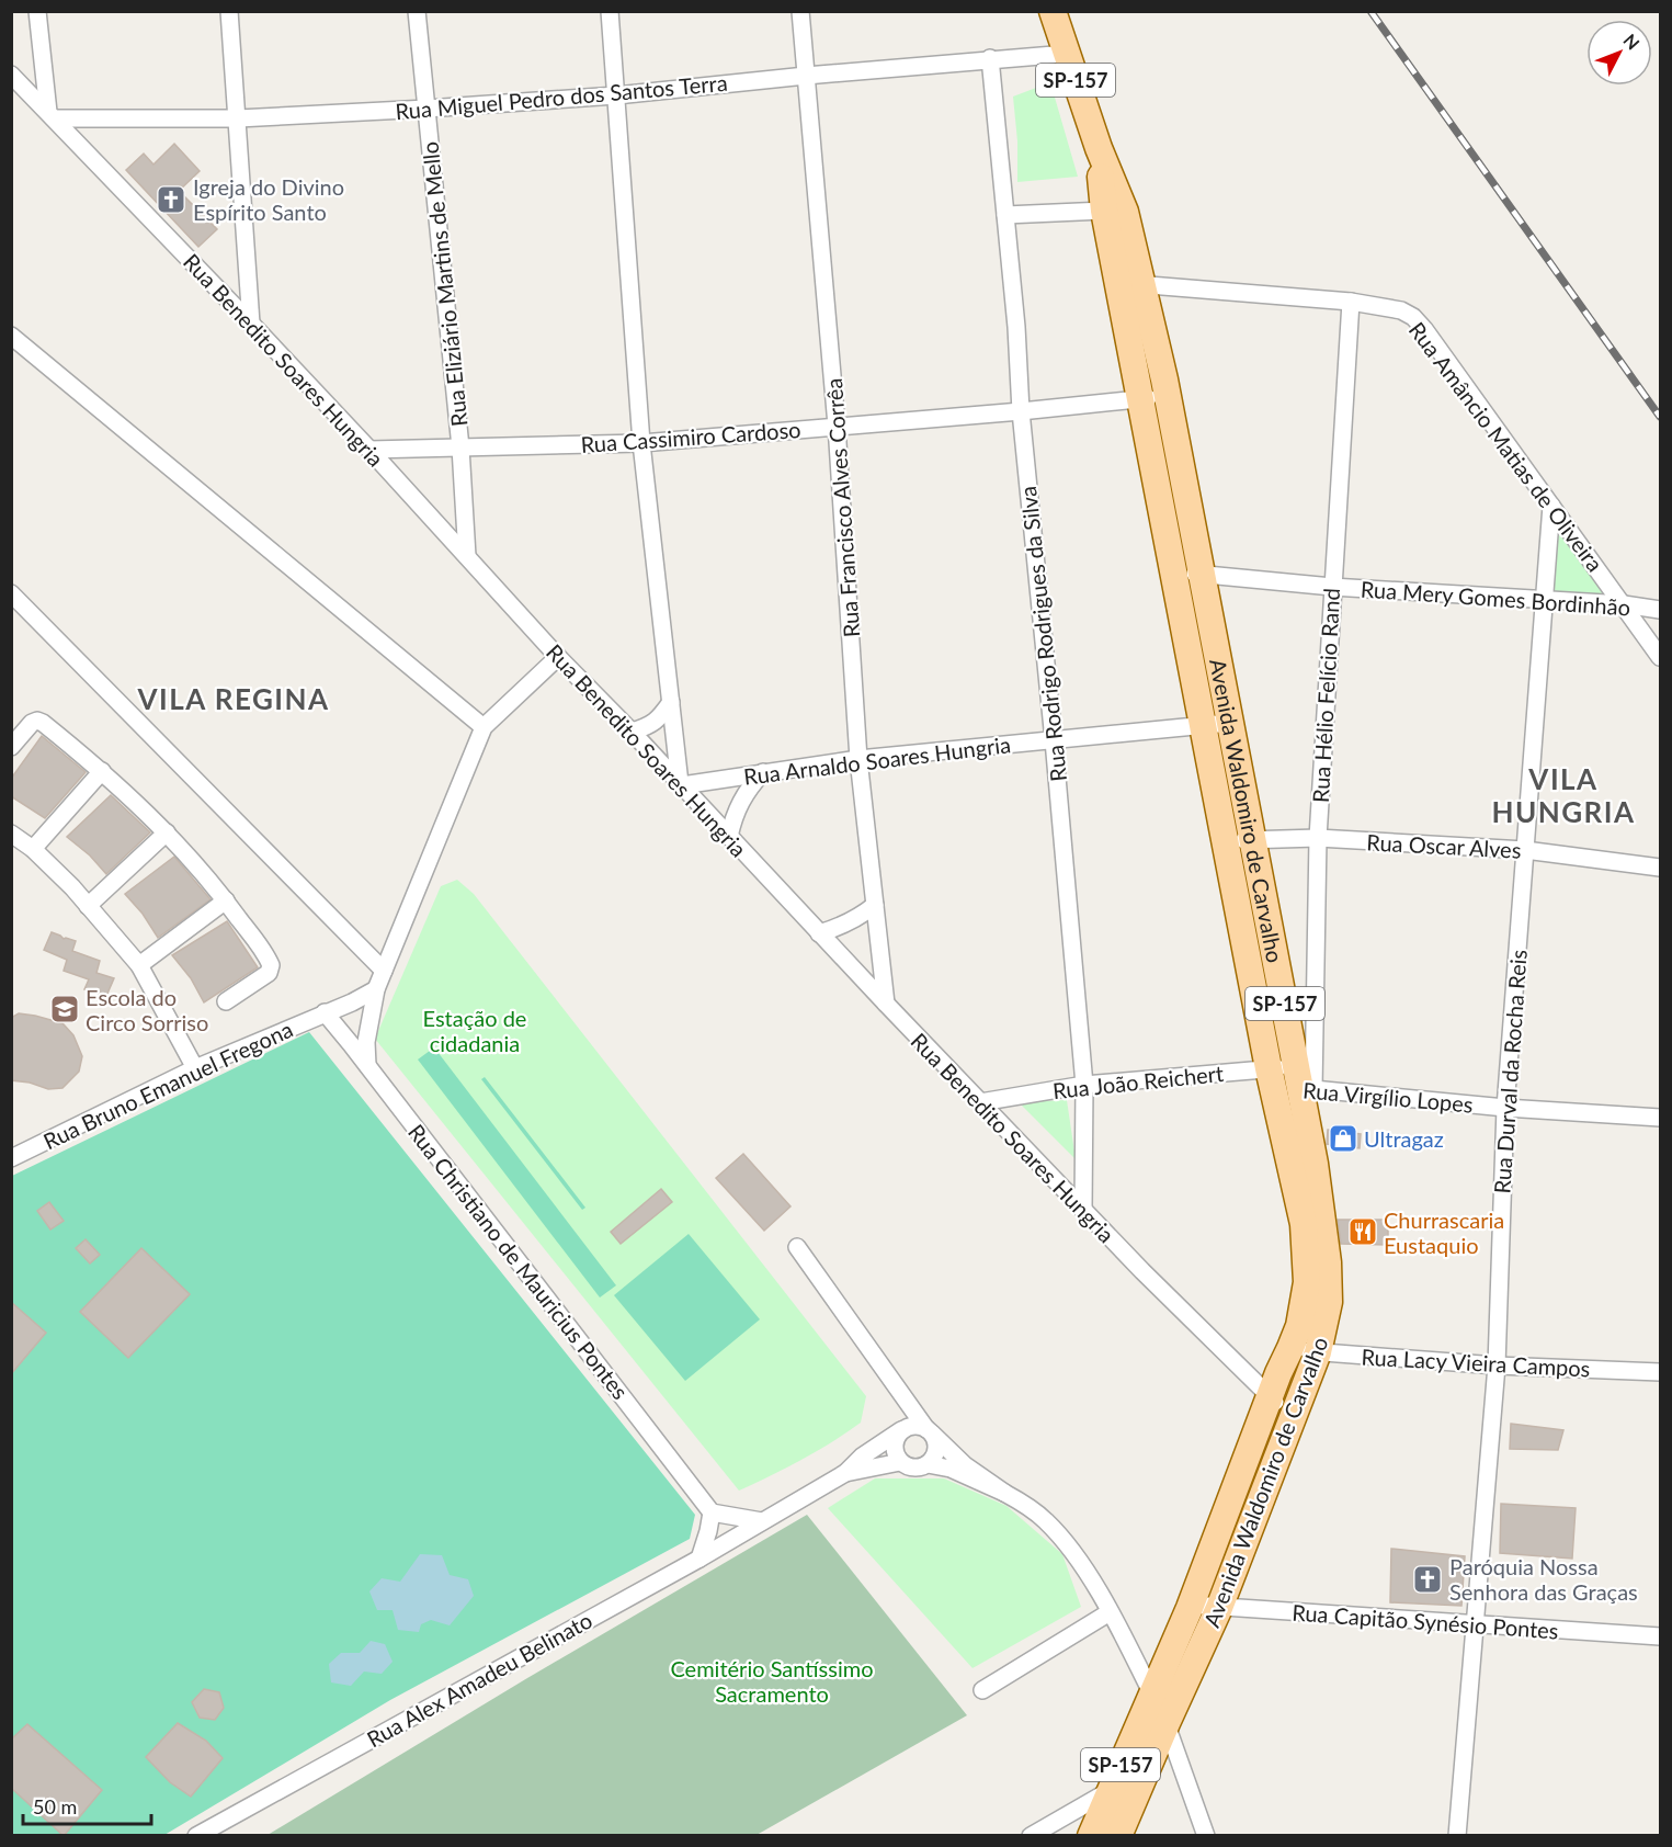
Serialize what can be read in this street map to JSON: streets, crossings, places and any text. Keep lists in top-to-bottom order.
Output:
{
  "streets": {
    "main road": ["SP-157", "Avenida Waldomiro de Carvalho"],
    "street": [
      "Rua Miguel Pedro dos Santos Terra",
      "Rua Eliziário Martins de Mello",
      "Rua Benedito Soares Hungria",
      "Rua Cassimiro Cardoso",
      "Rua Amâncio Matias de Oliveira",
      "Rua Francisco Alves Corrêa",
      "Rua Mery Gomes Bordinhão",
      "Rua Rodrigo Rodrigues da Silva",
      "Rua Hélio Felício Rand",
      "Rua Arnaldo Soares Hungria",
      "Rua Oscar Alves",
      "Rua Durval da Rocha Reis",
      "Rua João Reichert",
      "Rua Bruno Emanuel Fregona",
      "Rua Virgílio Lopes",
      "Rua Christiano de Mauricius Pontes",
      "Rua Lacy Vieira Campos",
      "Rua Capitão Synésio Pontes",
      "Rua Alex Amadeu Belinato"
    ]
  },
  "crossings": [
    ["Rua Miguel Pedro dos Santos Terra", "Rua Eliziário Martins de Mello"],
    ["Rua Miguel Pedro dos Santos Terra", "Rua Benedito Soares Hungria"],
    ["Rua Miguel Pedro dos Santos Terra", "Rua Francisco Alves Corrêa"],
    ["Rua Miguel Pedro dos Santos Terra", "Rua Rodrigo Rodrigues da Silva"],
    ["Rua Miguel Pedro dos Santos Terra", "Avenida Waldomiro de Carvalho"],
    ["Rua Eliziário Martins de Mello", "Rua Benedito Soares Hungria"],
    ["Rua Eliziário Martins de Mello", "Rua Cassimiro Cardoso"],
    ["Rua Benedito Soares Hungria", "Rua Cassimiro Cardoso"],
    ["Rua Benedito Soares Hungria", "Rua Francisco Alves Corrêa"],
    ["Rua Benedito Soares Hungria", "Rua Rodrigo Rodrigues da Silva"],
    ["Rua Benedito Soares Hungria", "Rua Arnaldo Soares Hungria"],
    ["Rua Benedito Soares Hungria", "Avenida Waldomiro de Carvalho"],
    ["Rua Benedito Soares Hungria", "Rua João Reichert"],
    ["Rua Cassimiro Cardoso", "Rua Francisco Alves Corrêa"],
    ["Rua Cassimiro Cardoso", "Rua Rodrigo Rodrigues da Silva"],
    ["Rua Cassimiro Cardoso", "Avenida Waldomiro de Carvalho"],
    ["Rua Amâncio Matias de Oliveira", "Rua Mery Gomes Bordinhão"],
    ["Rua Amâncio Matias de Oliveira", "Rua Hélio Felício Rand"],
    ["Rua Amâncio Matias de Oliveira", "Avenida Waldomiro de Carvalho"],
    ["Rua Amâncio Matias de Oliveira", "Rua Durval da Rocha Reis"],
    ["Rua Francisco Alves Corrêa", "Rua Arnaldo Soares Hungria"],
    ["Rua Mery Gomes Bordinhão", "Rua Hélio Felício Rand"],
    ["Rua Mery Gomes Bordinhão", "Avenida Waldomiro de Carvalho"],
    ["Rua Mery Gomes Bordinhão", "Rua Durval da Rocha Reis"],
    ["Rua Rodrigo Rodrigues da Silva", "Rua Arnaldo Soares Hungria"],
    ["Rua Rodrigo Rodrigues da Silva", "Rua João Reichert"],
    ["Rua Hélio Felício Rand", "Avenida Waldomiro de Carvalho"],
    ["Rua Hélio Felício Rand", "Rua Oscar Alves"],
    ["Rua Hélio Felício Rand", "Rua Virgílio Lopes"],
    ["Rua Arnaldo Soares Hungria", "Avenida Waldomiro de Carvalho"],
    ["Avenida Waldomiro de Carvalho", "Rua Oscar Alves"],
    ["Avenida Waldomiro de Carvalho", "Rua João Reichert"],
    ["Avenida Waldomiro de Carvalho", "Rua Virgílio Lopes"],
    ["Avenida Waldomiro de Carvalho", "Rua Lacy Vieira Campos"],
    ["Avenida Waldomiro de Carvalho", "Rua Capitão Synésio Pontes"],
    ["Rua Oscar Alves", "Rua Durval da Rocha Reis"],
    ["Rua Durval da Rocha Reis", "Rua Virgílio Lopes"],
    ["Rua Durval da Rocha Reis", "Rua Lacy Vieira Campos"],
    ["Rua Durval da Rocha Reis", "Rua Capitão Synésio Pontes"],
    ["Rua João Reichert", "Rua Virgílio Lopes"],
    ["Rua Bruno Emanuel Fregona", "Rua Christiano de Mauricius Pontes"]
  ],
  "districts": ["VILA REGINA", "VILA HUNGRIA"],
  "parks": ["Estação de cidadania", "Cemitério Santíssimo Sacramento"],
  "places": {
    "church": ["Igreja do Divino Espírito Santo", "Paróquia Nossa Senhora das Graças"],
    "school or university": ["Escola do Circo Sorriso"],
    "shop": ["Ultragaz"],
    "restaurant": ["Churrascaria Eustaquio"]
  },
  "scale_bar": "50 m",
  "north": "top right"
}
